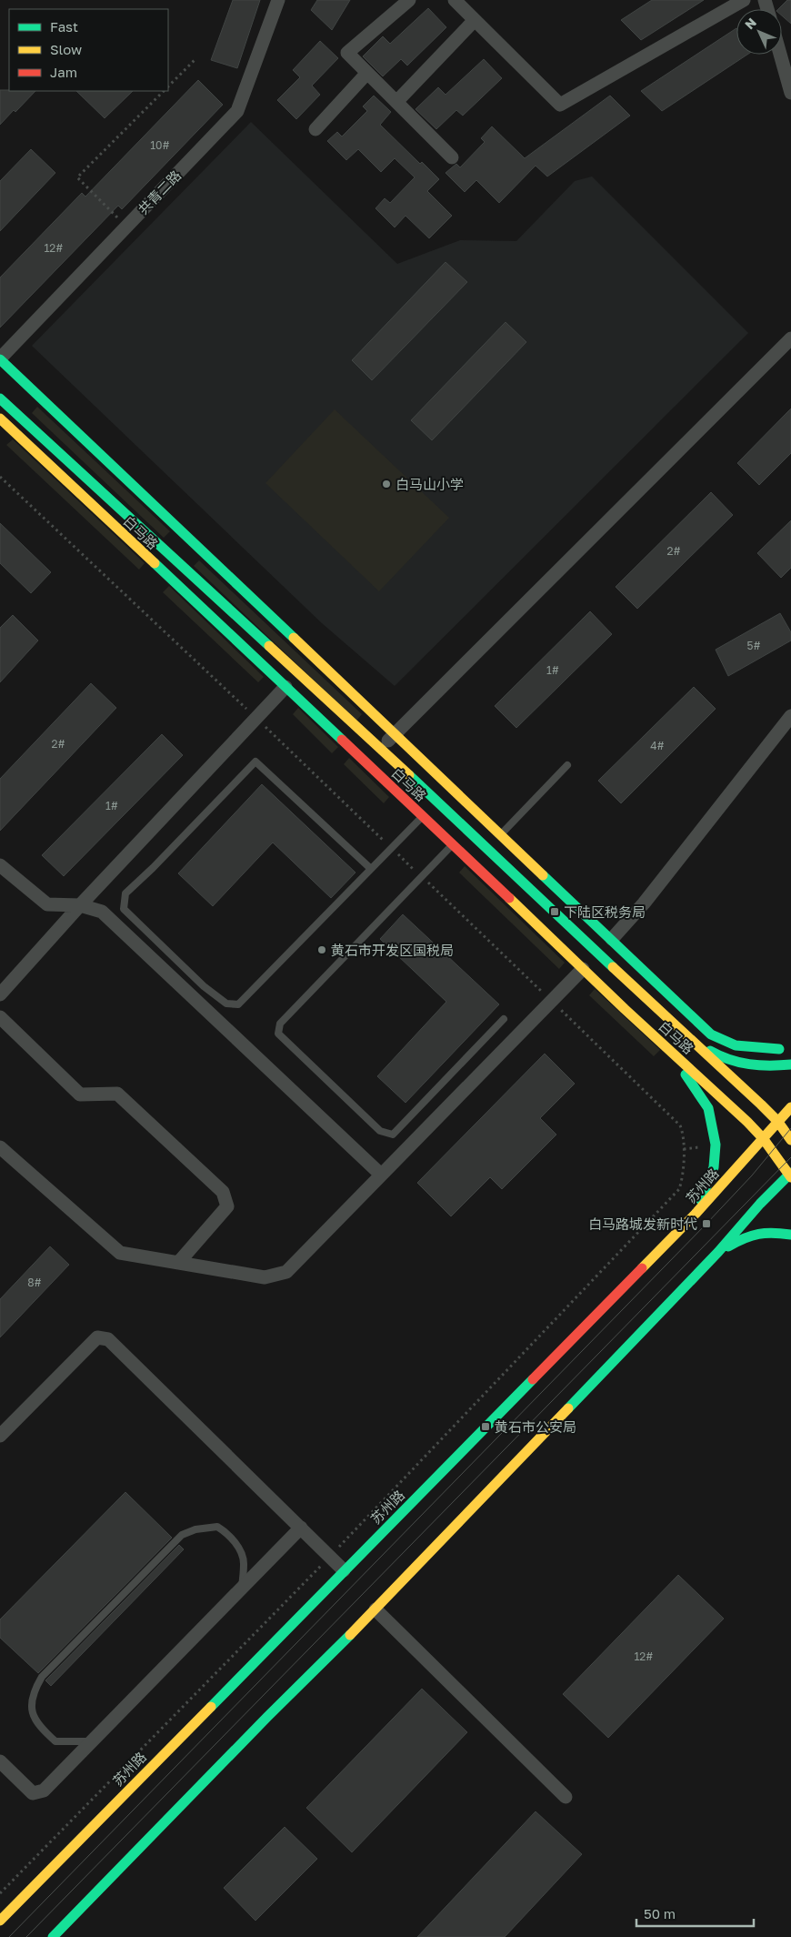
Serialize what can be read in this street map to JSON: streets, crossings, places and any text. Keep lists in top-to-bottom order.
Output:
{
  "streets": {
    "street": ["共青二路", "白马路", "苏州路"]
  },
  "crossings": [
    ["白马路", "苏州路"]
  ],
  "places": {
    "other": ["白马山小学", "黄石市开发区国税局"],
    "transit": ["下陆区税务局", "白马路城发新时代", "黄石市公安局"]
  },
  "house_numbers": [
    "10#",
    "12#",
    "2#",
    "5#",
    "1#",
    "2#",
    "4#",
    "1#",
    "8#",
    "12#"
  ],
  "legend": ["Fast", "Slow", "Jam"],
  "scale_bar": "50 m",
  "north": "top left"
}
